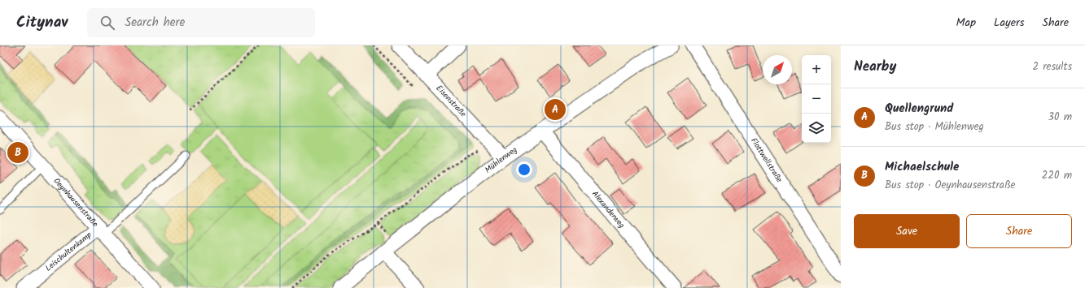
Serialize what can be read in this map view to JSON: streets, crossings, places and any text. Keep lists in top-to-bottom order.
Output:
{
  "streets": {
    "street": [
      "Eisenstraße",
      "Mühlenweg",
      "Flottwellstraße",
      "Oeynhausenstraße",
      "Alexanderweg",
      "Leischultenkamp"
    ]
  },
  "crossings": [
    ["Eisenstraße", "Mühlenweg"],
    ["Mühlenweg", "Alexanderweg"],
    ["Oeynhausenstraße", "Leischultenkamp"]
  ],
  "north": "top right",
  "page": {
    "header": "Citynav",
    "search": "Search here",
    "nav": ["Map", "Layers", "Share"],
    "heading": ["Nearby", "2 results"],
    "map_buttons": ["+", "−"],
    "list": [
      {
        "mark": "A",
        "name": "Quellengrund",
        "note": "Bus stop · Mühlenweg",
        "value": "30 m"
      },
      {
        "mark": "B",
        "name": "Michaelschule",
        "note": "Bus stop · Oeynhausenstraße",
        "value": "220 m"
      }
    ],
    "pins": ["A", "B"],
    "buttons": ["Save", "Share"]
  }
}
